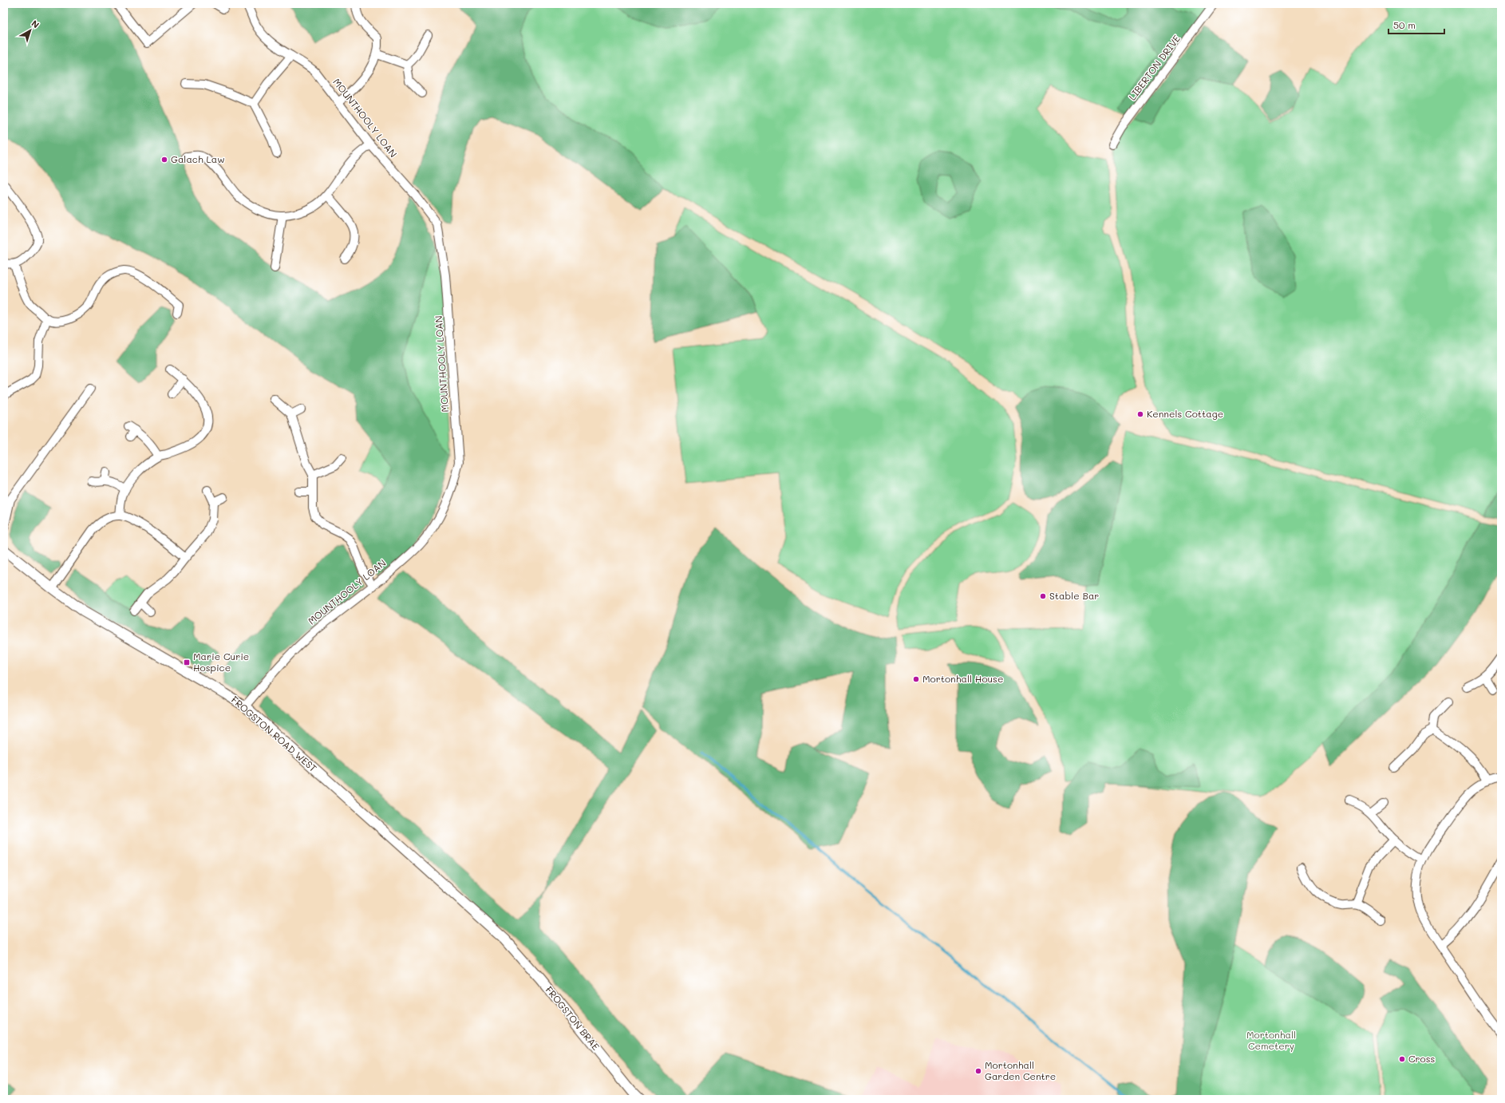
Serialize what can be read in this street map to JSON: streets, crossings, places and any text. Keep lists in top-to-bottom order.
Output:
{
  "streets": {
    "main road": ["FROGSTON ROAD WEST", "FROGSTON BRAE"],
    "street": ["LIBERTON DRIVE", "MOUNTHOOLY LOAN"]
  },
  "crossings": [
    ["MOUNTHOOLY LOAN", "FROGSTON ROAD WEST"],
    ["FROGSTON ROAD WEST", "FROGSTON BRAE"]
  ],
  "parks": ["Mortonhall Cemetery"],
  "places": {
    "other": [
      "Galach Law",
      "Kennels Cottage",
      "Stable Bar",
      "Mortonhall House",
      "Cross",
      "Mortonhall Garden Centre"
    ],
    "transit": ["Marie Curie Hospice"]
  },
  "scale_bar": "50 m",
  "north": "top right"
}
